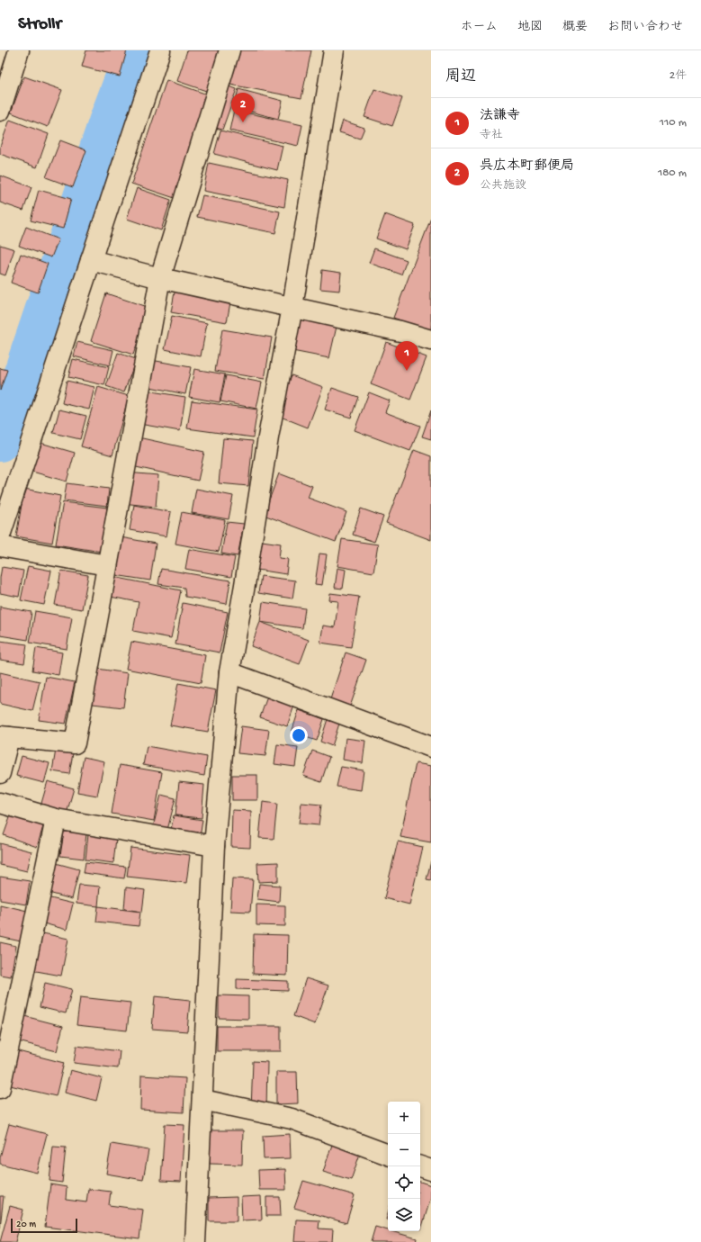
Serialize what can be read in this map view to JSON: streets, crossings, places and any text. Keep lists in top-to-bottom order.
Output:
{
  "scale_bar": "20 m",
  "page": {
    "header": "Strollr",
    "nav": [
      "ホーム",
      "地図",
      "概要",
      "お問い合わせ"
    ],
    "heading": ["周辺", "2件"],
    "pins": ["2", "1"],
    "list": [
      {
        "mark": "1",
        "name": "法謙寺",
        "note": "寺社",
        "value": "110 m"
      },
      {
        "mark": "2",
        "name": "呉広本町郵便局",
        "note": "公共施設",
        "value": "180 m"
      }
    ],
    "map_buttons": ["+", "−"],
    "scale": "20 m"
  }
}
